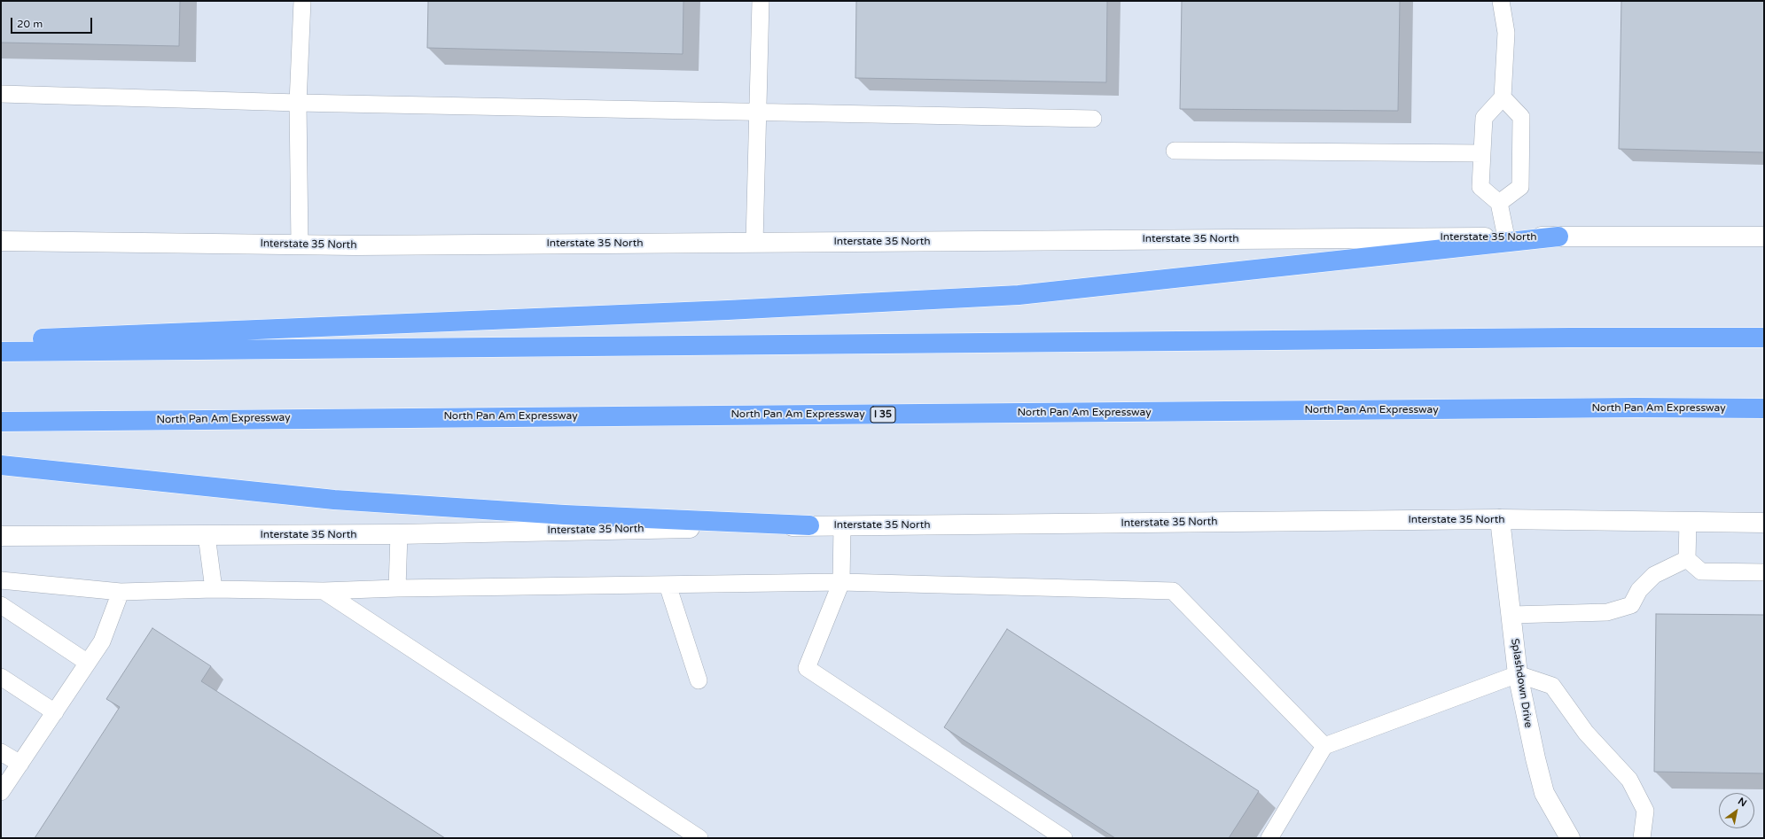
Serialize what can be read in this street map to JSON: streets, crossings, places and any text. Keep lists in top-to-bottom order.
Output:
{
  "streets": {
    "highway": ["North Pan Am Expressway", "I 35"],
    "main road": ["Interstate 35 North", "Splashdown Drive"]
  },
  "crossings": [
    ["Interstate 35 North", "Splashdown Drive"]
  ],
  "scale_bar": "20 m",
  "north": "top right"
}
